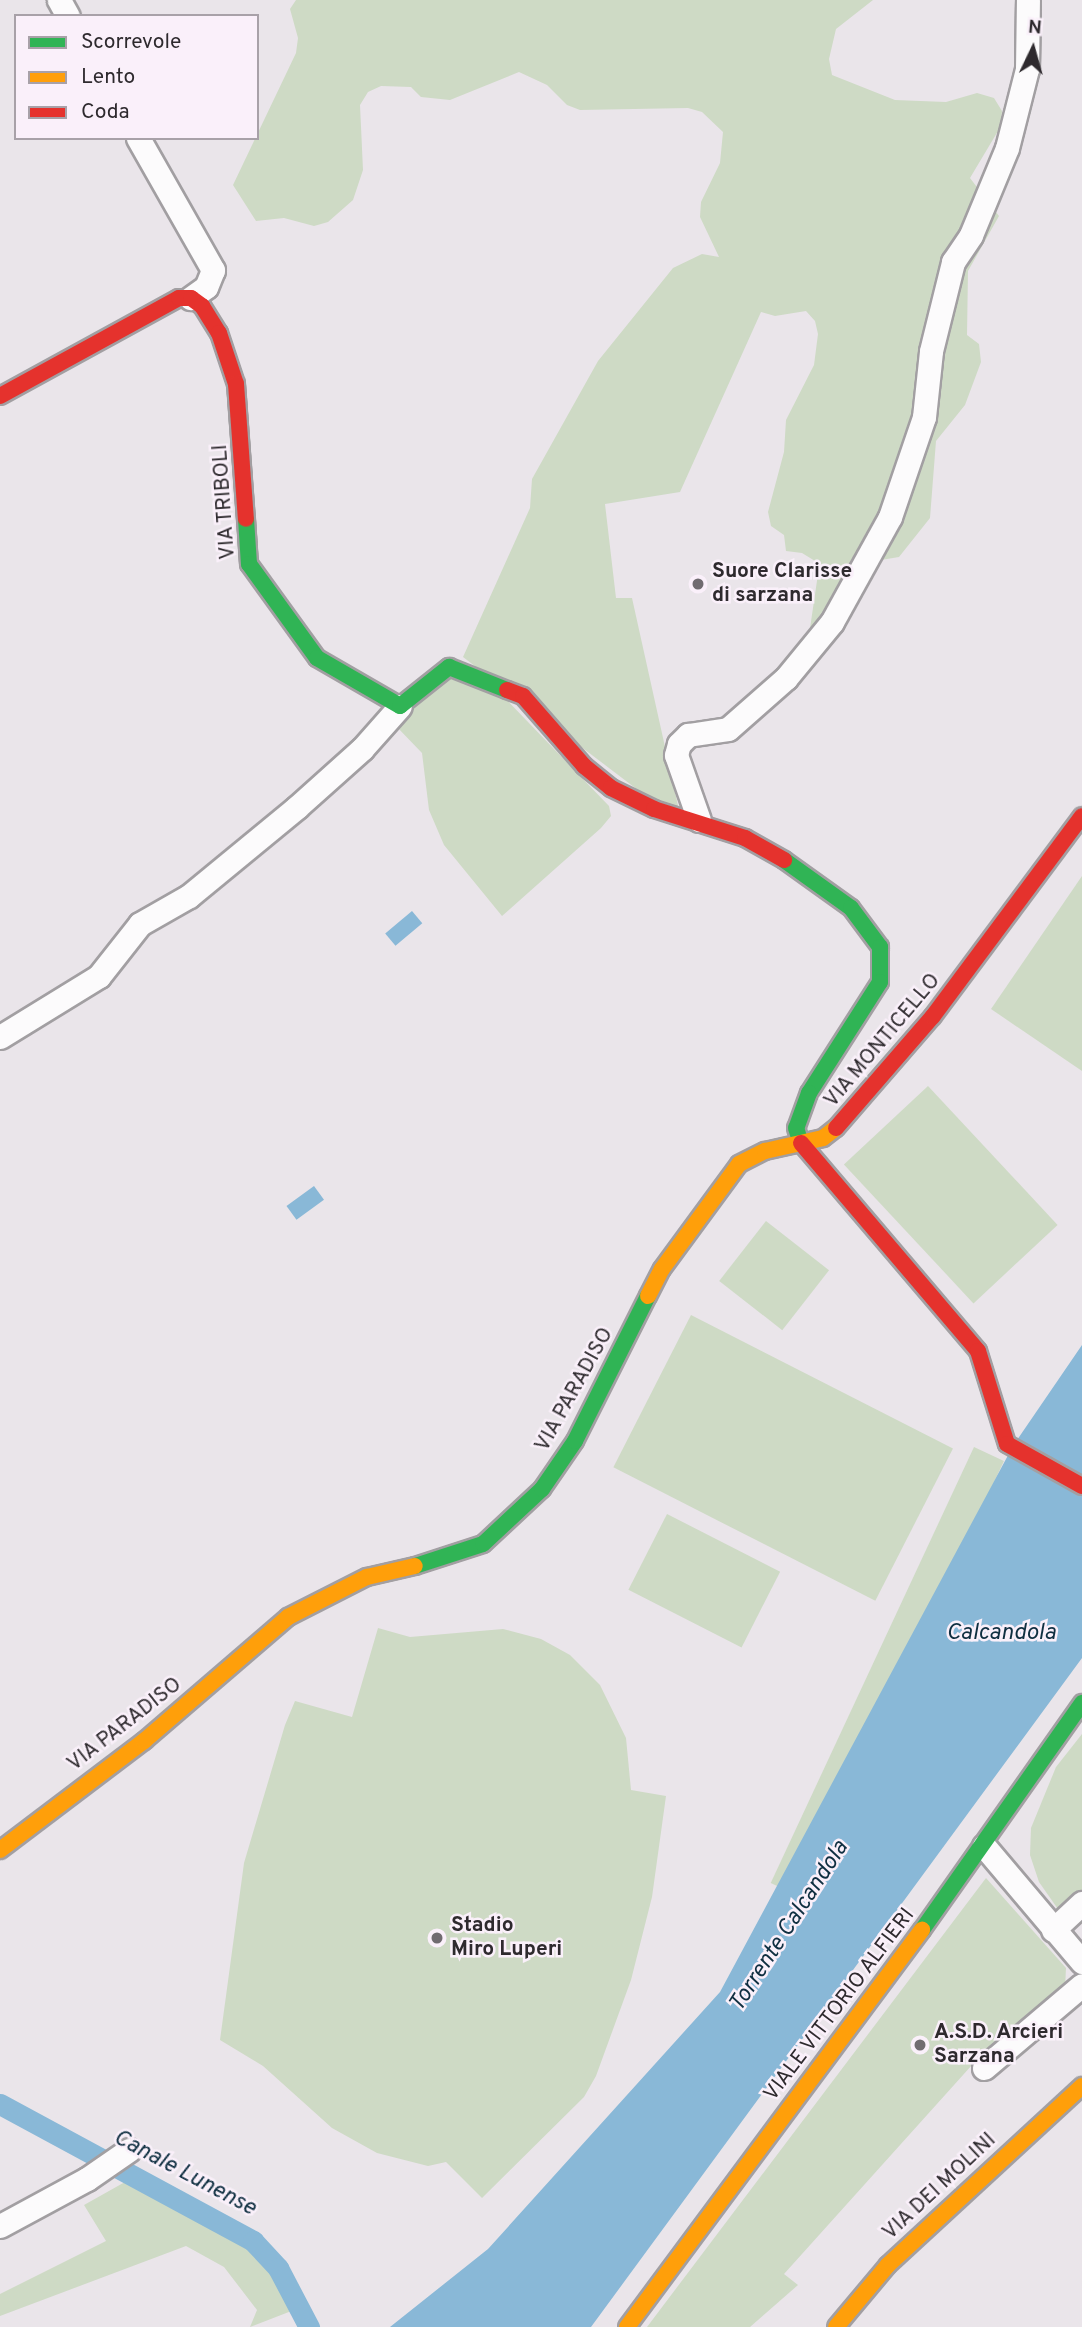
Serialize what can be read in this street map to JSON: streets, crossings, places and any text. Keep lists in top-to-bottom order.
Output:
{
  "streets": {
    "street": [
      "VIA TRIBOLI",
      "VIA MONTICELLO",
      "VIA PARADISO",
      "VIALE VITTORIO ALFIERI",
      "VIA DEI MOLINI"
    ]
  },
  "crossings": [
    ["VIA MONTICELLO", "VIA PARADISO"]
  ],
  "water": ["Calcandola", "Torrente Calcandola", "Canale Lunense"],
  "places": ["Suore Clarisse di sarzana", "Stadio Miro Luperi", "A.S.D. Arcieri Sarzana"],
  "legend": ["Scorrevole", "Lento", "Coda"],
  "north": "top"
}
